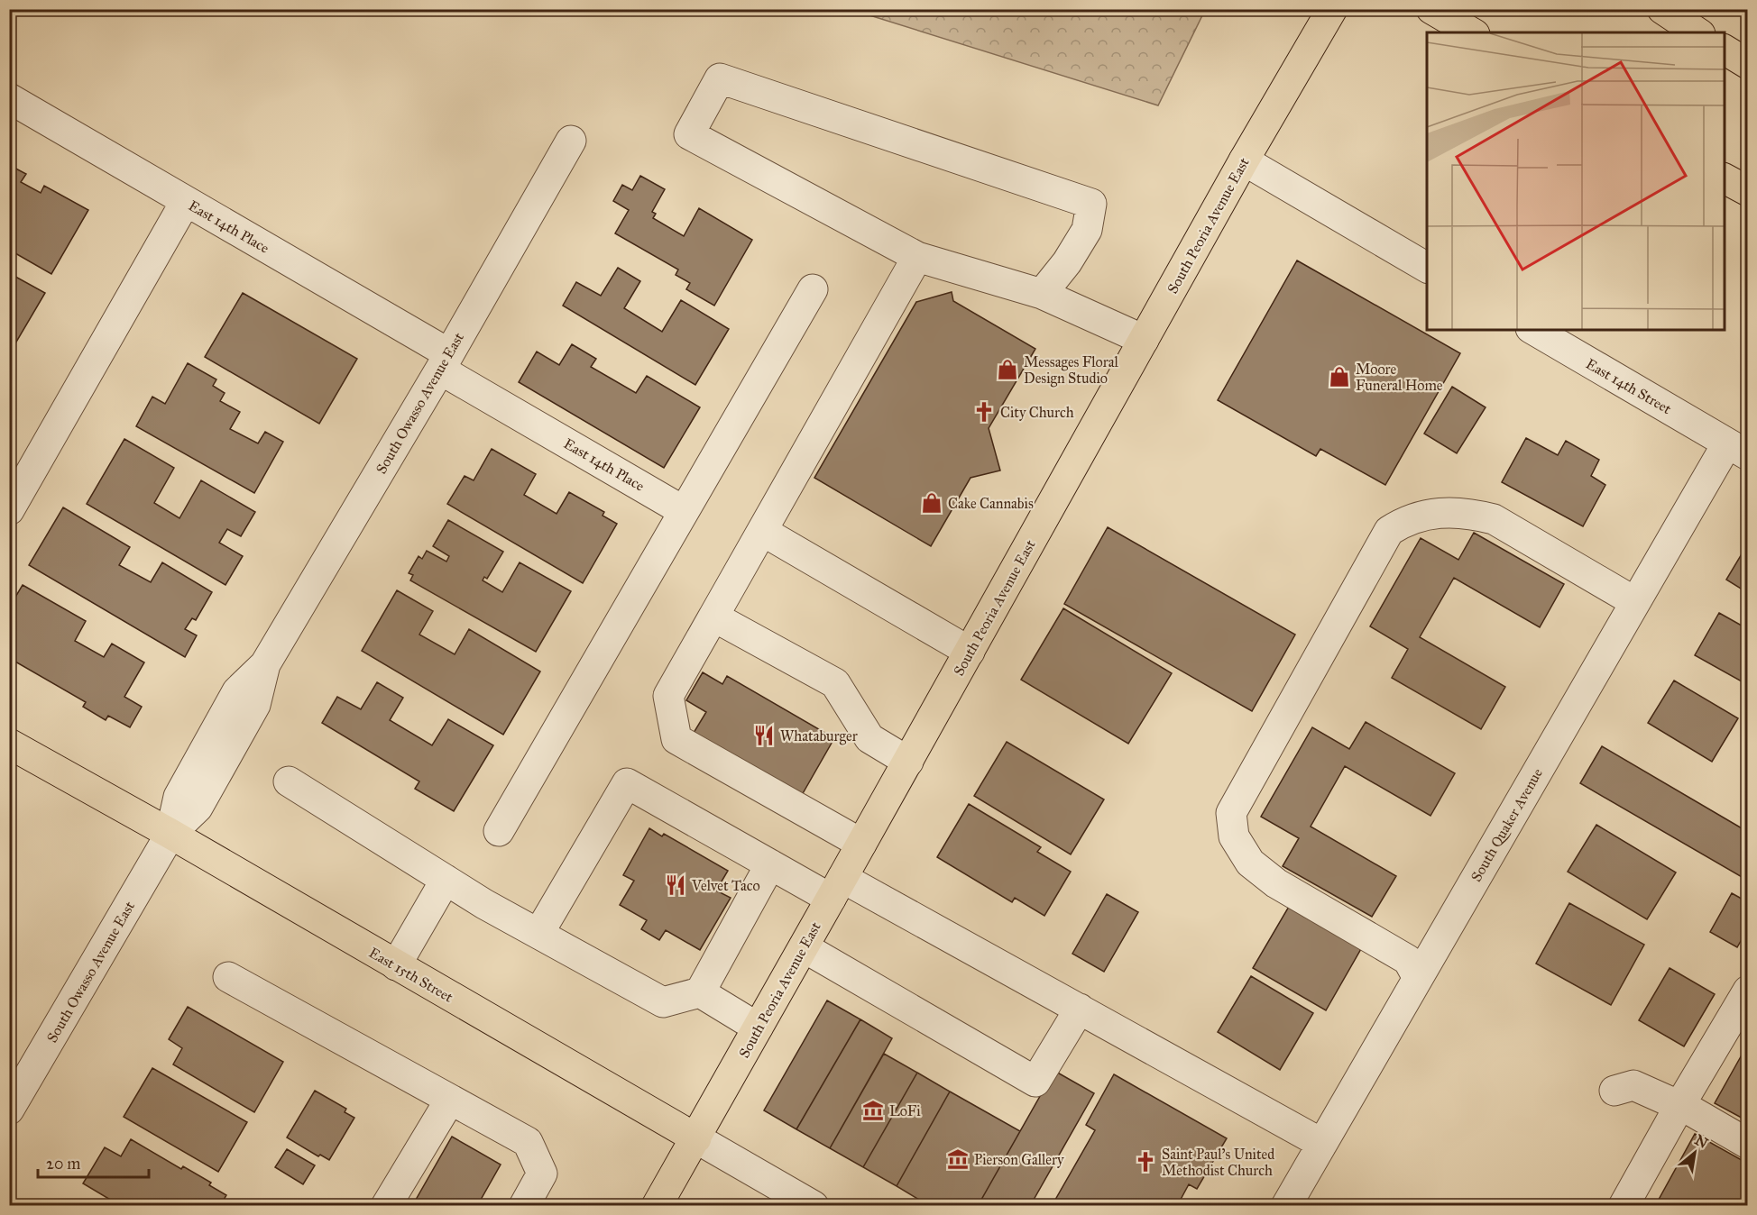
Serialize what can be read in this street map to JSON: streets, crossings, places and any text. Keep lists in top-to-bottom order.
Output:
{
  "streets": {
    "main road": ["South Peoria Avenue East", "East 15th Street"],
    "street": [
      "East 14th Place",
      "East 14th Street",
      "South Owasso Avenue East",
      "South Quaker Avenue"
    ]
  },
  "crossings": [
    ["South Peoria Avenue East", "East 15th Street"],
    ["East 14th Place", "South Owasso Avenue East"],
    ["East 14th Street", "South Quaker Avenue"],
    ["South Owasso Avenue East", "East 15th Street"]
  ],
  "places": {
    "shop": ["Messages Floral Design Studio", "Moore Funeral Home", "Cake Cannabis"],
    "church": ["City Church", "Saint Paul's United Methodist Church"],
    "restaurant": ["Whataburger", "Velvet Taco"],
    "museum": ["LoFi", "Pierson Gallery"]
  },
  "scale_bar": "20 m",
  "north": "top right"
}
